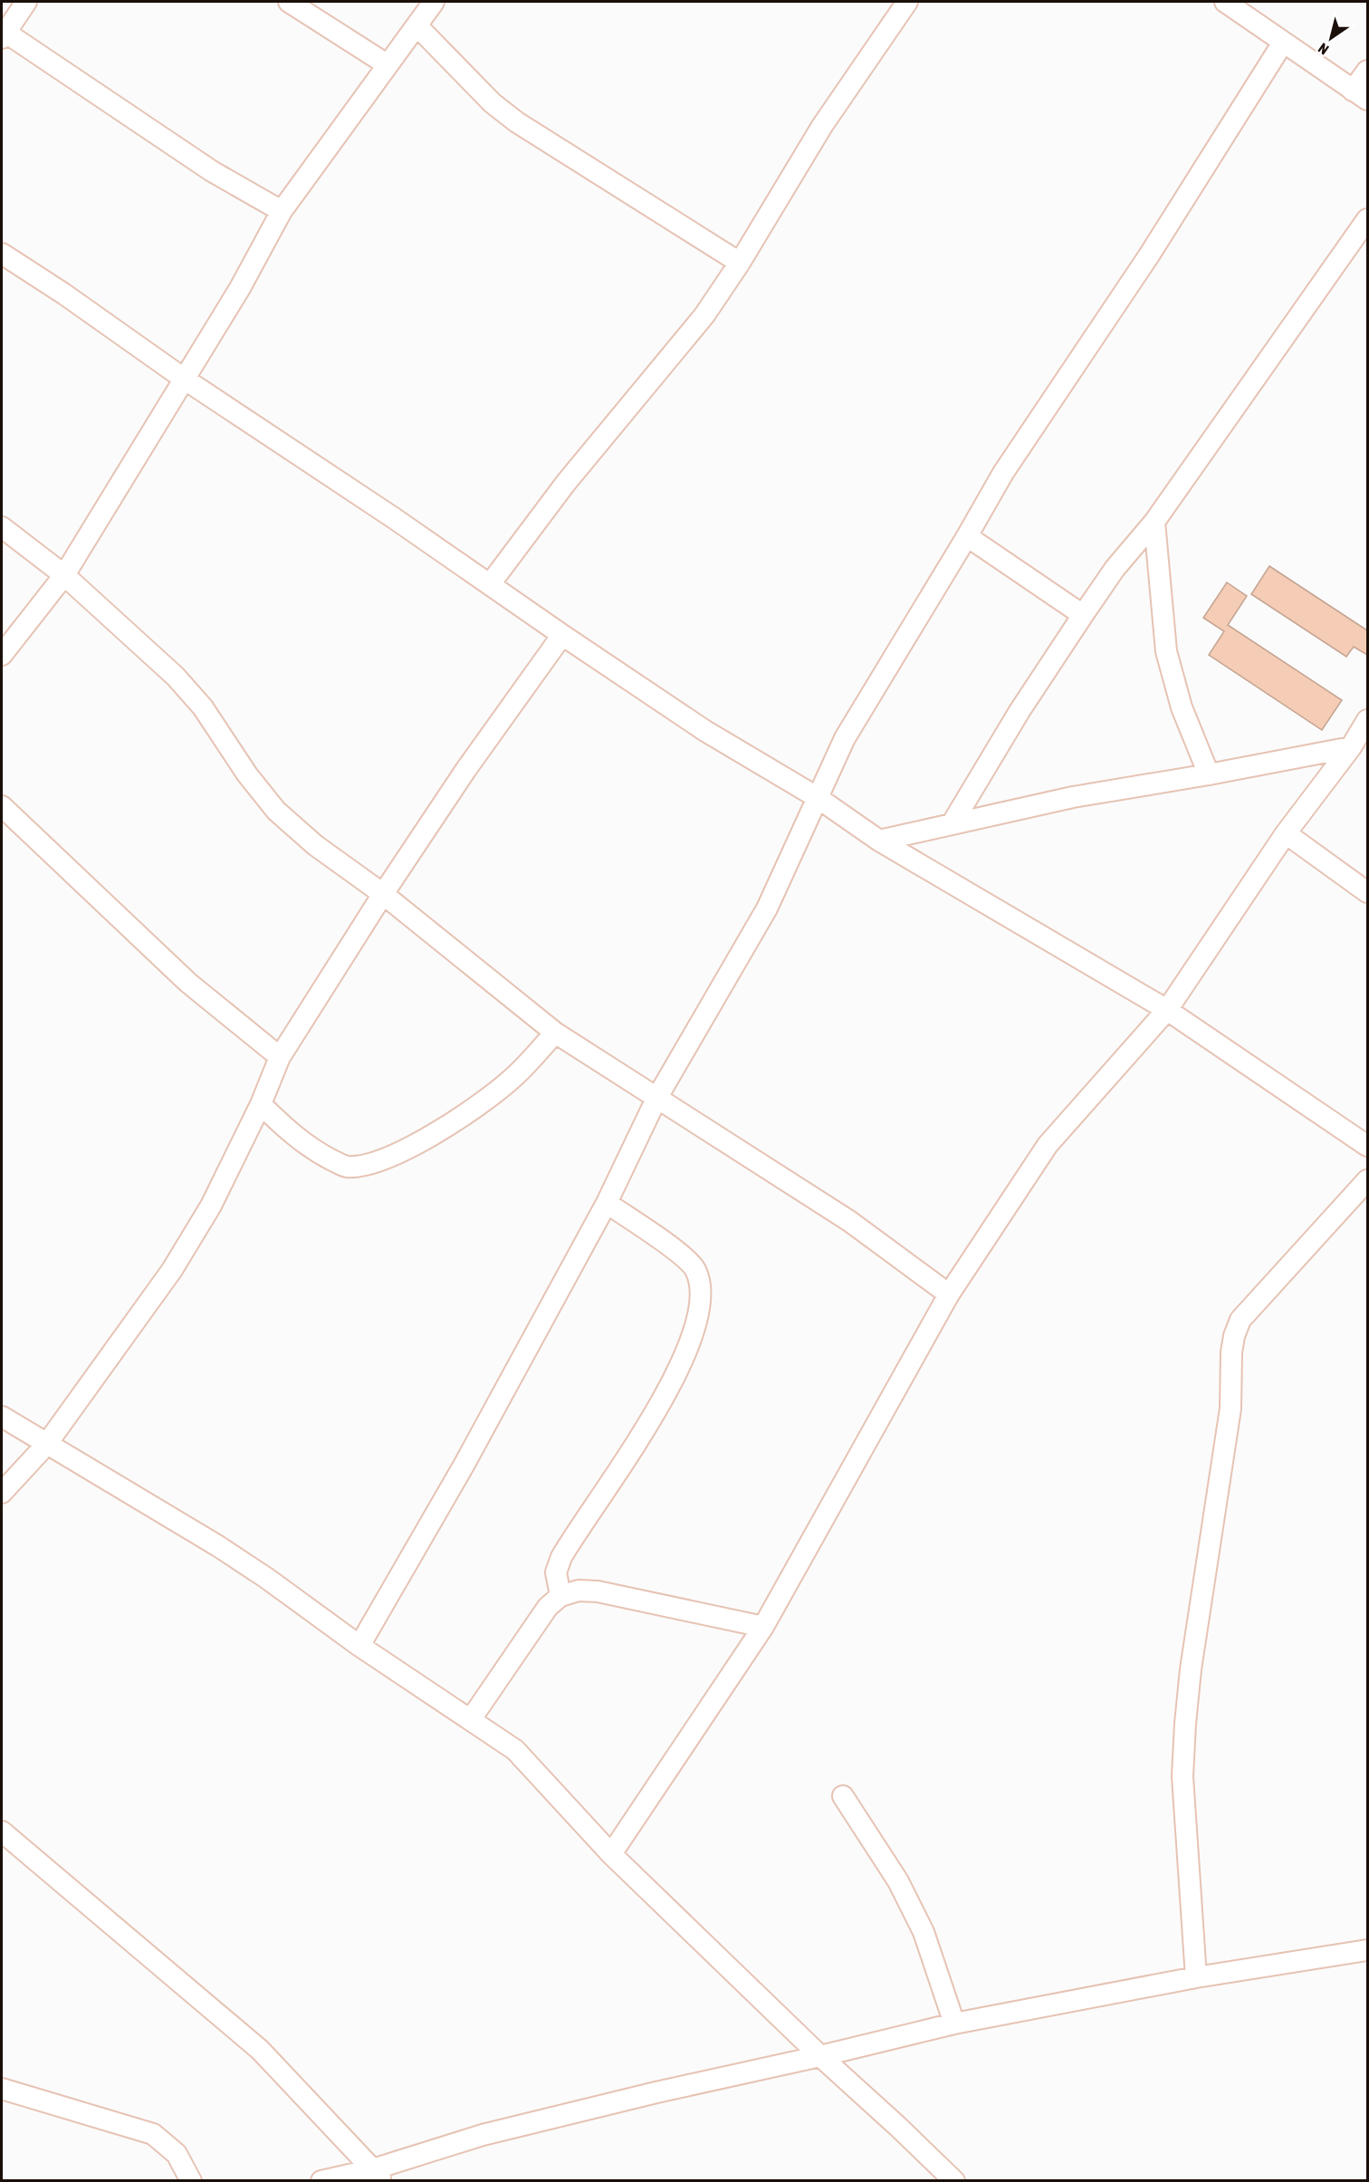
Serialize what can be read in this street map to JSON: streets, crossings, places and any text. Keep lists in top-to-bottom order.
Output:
{
  "north": "bottom left"
}
